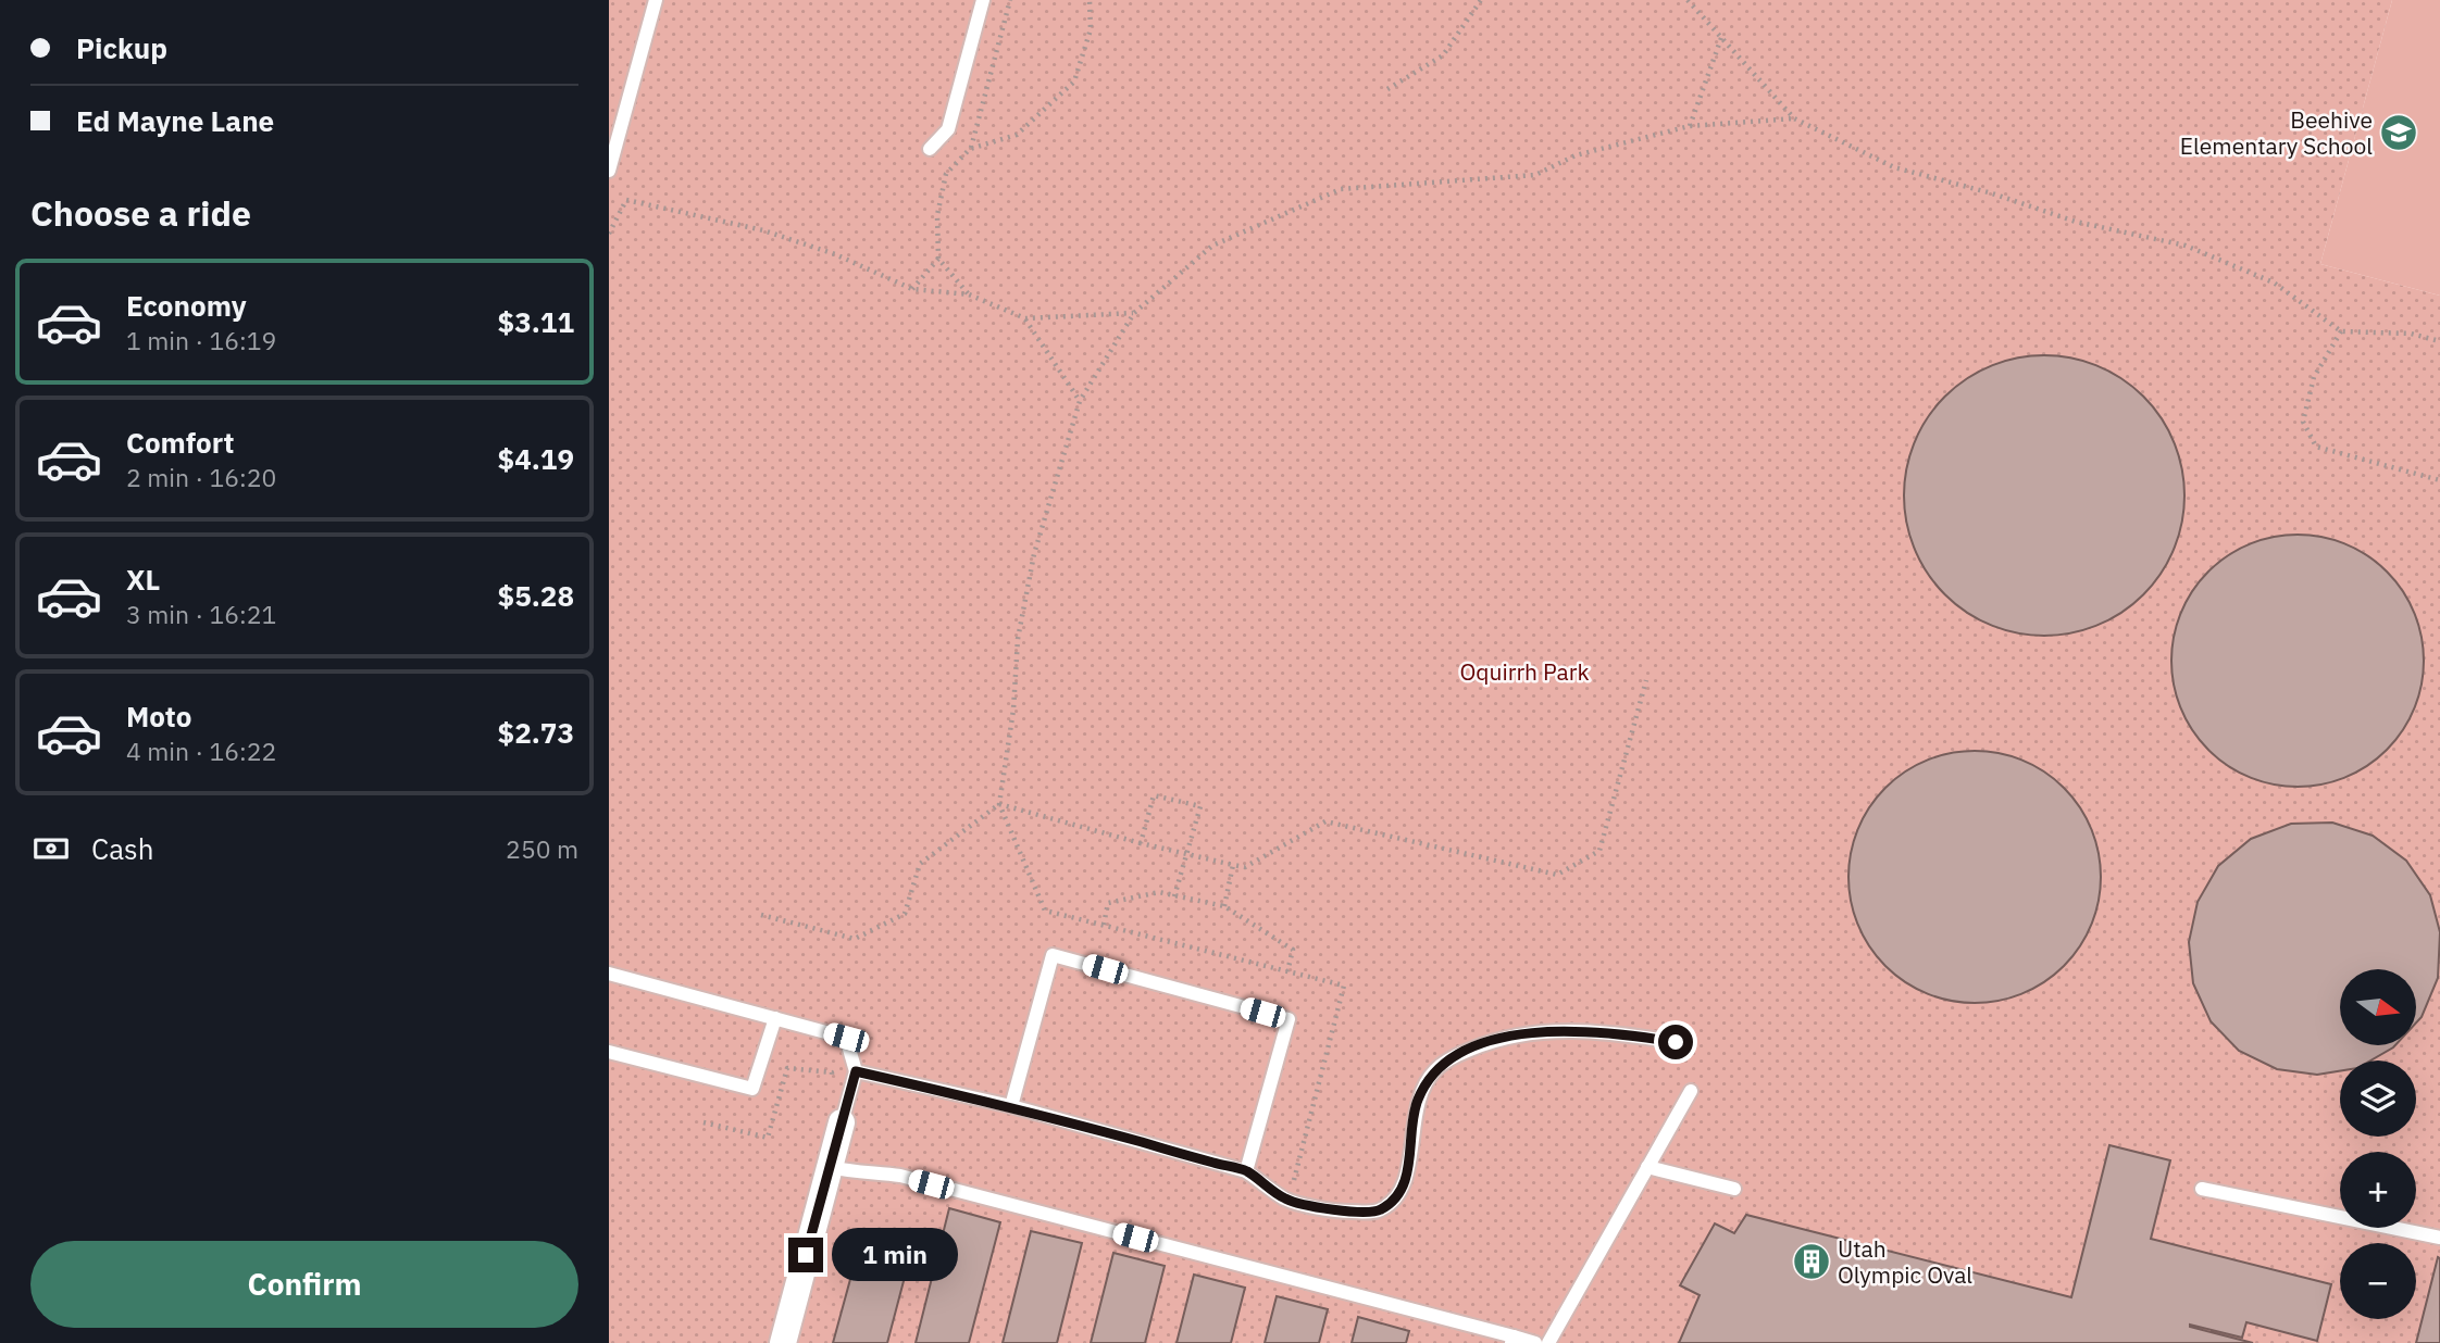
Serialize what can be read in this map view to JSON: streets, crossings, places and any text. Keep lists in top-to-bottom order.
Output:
{
  "parks": ["Oquirrh Park"],
  "places": {
    "school or university": ["Beehive Elementary School"],
    "building": ["Utah Olympic Oval"]
  },
  "north": "right",
  "page": {
    "banner": ["Pickup", "Ed Mayne Lane"],
    "heading": "Choose a ride",
    "list": [
      {
        "name": "Economy",
        "note": "1 min · 16:19",
        "value": "$3.11"
      },
      {
        "name": "Comfort",
        "note": "2 min · 16:20",
        "value": "$4.19"
      },
      {
        "name": "XL",
        "note": "3 min · 16:21",
        "value": "$5.28"
      },
      {
        "name": "Moto",
        "note": "4 min · 16:22",
        "value": "$2.73"
      }
    ],
    "pay": ["Cash", "250 m"],
    "map_buttons": ["+", "−"],
    "buttons": "Confirm",
    "bubble": "1 min"
  }
}
